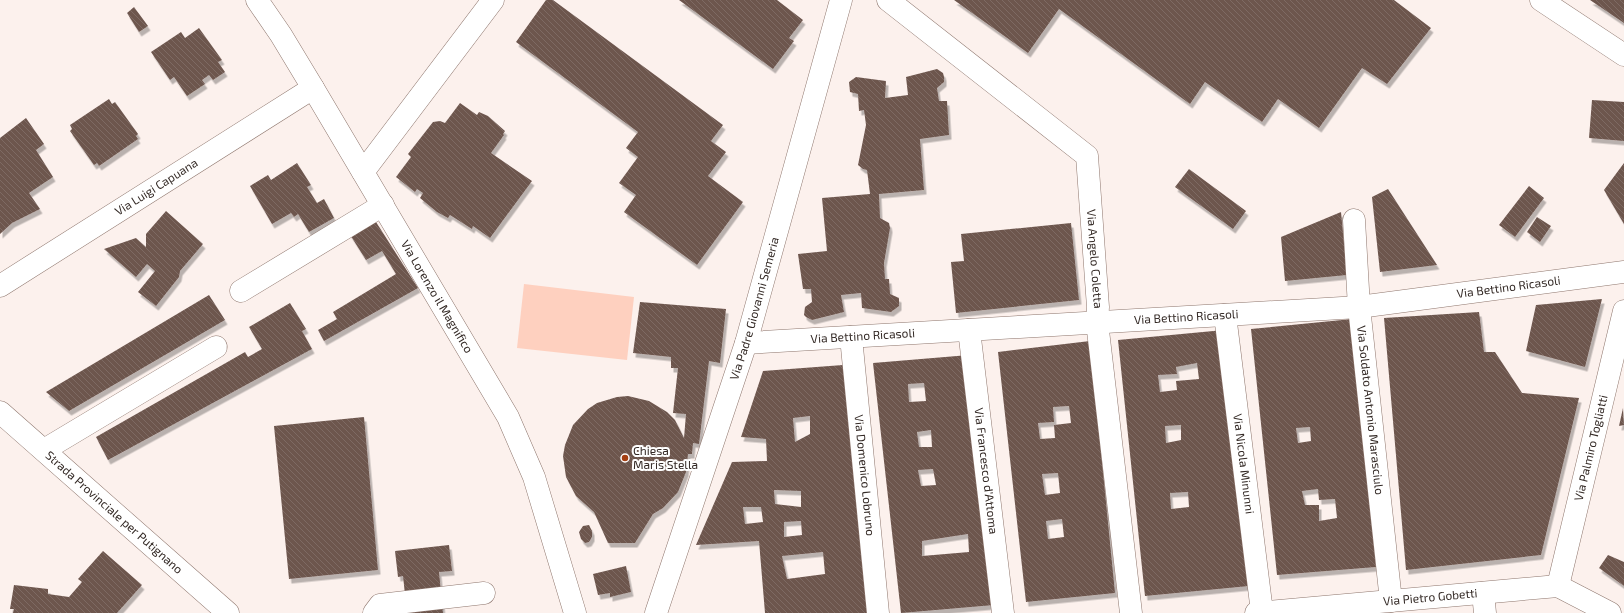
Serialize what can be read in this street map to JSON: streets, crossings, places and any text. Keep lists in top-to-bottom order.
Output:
{
  "streets": {
    "street": [
      "Via Luigi Capuana",
      "Via Angelo Coletta",
      "Via Bettino Ricasoli",
      "Via Lorenzo il Magnifico",
      "Via Padre Giovanni Semeria",
      "Via Soldato Antonio Marasciulo",
      "Via Palmiro Togliatti",
      "Via Nicola Minunni",
      "Via Francesco d'Attoma",
      "Via Domenico Lobruno",
      "Strada Provinciale per Putignano",
      "Via Pietro Gobetti"
    ]
  },
  "crossings": [
    ["Via Luigi Capuana", "Via Lorenzo il Magnifico"],
    ["Via Angelo Coletta", "Via Bettino Ricasoli"],
    ["Via Bettino Ricasoli", "Via Padre Giovanni Semeria"],
    ["Via Bettino Ricasoli", "Via Soldato Antonio Marasciulo"],
    ["Via Bettino Ricasoli", "Via Nicola Minunni"],
    ["Via Bettino Ricasoli", "Via Francesco d'Attoma"],
    ["Via Bettino Ricasoli", "Via Domenico Lobruno"],
    ["Via Soldato Antonio Marasciulo", "Via Pietro Gobetti"],
    ["Via Palmiro Togliatti", "Via Pietro Gobetti"],
    ["Via Nicola Minunni", "Via Pietro Gobetti"]
  ],
  "places": ["Chiesa Maris Stella"]
}
